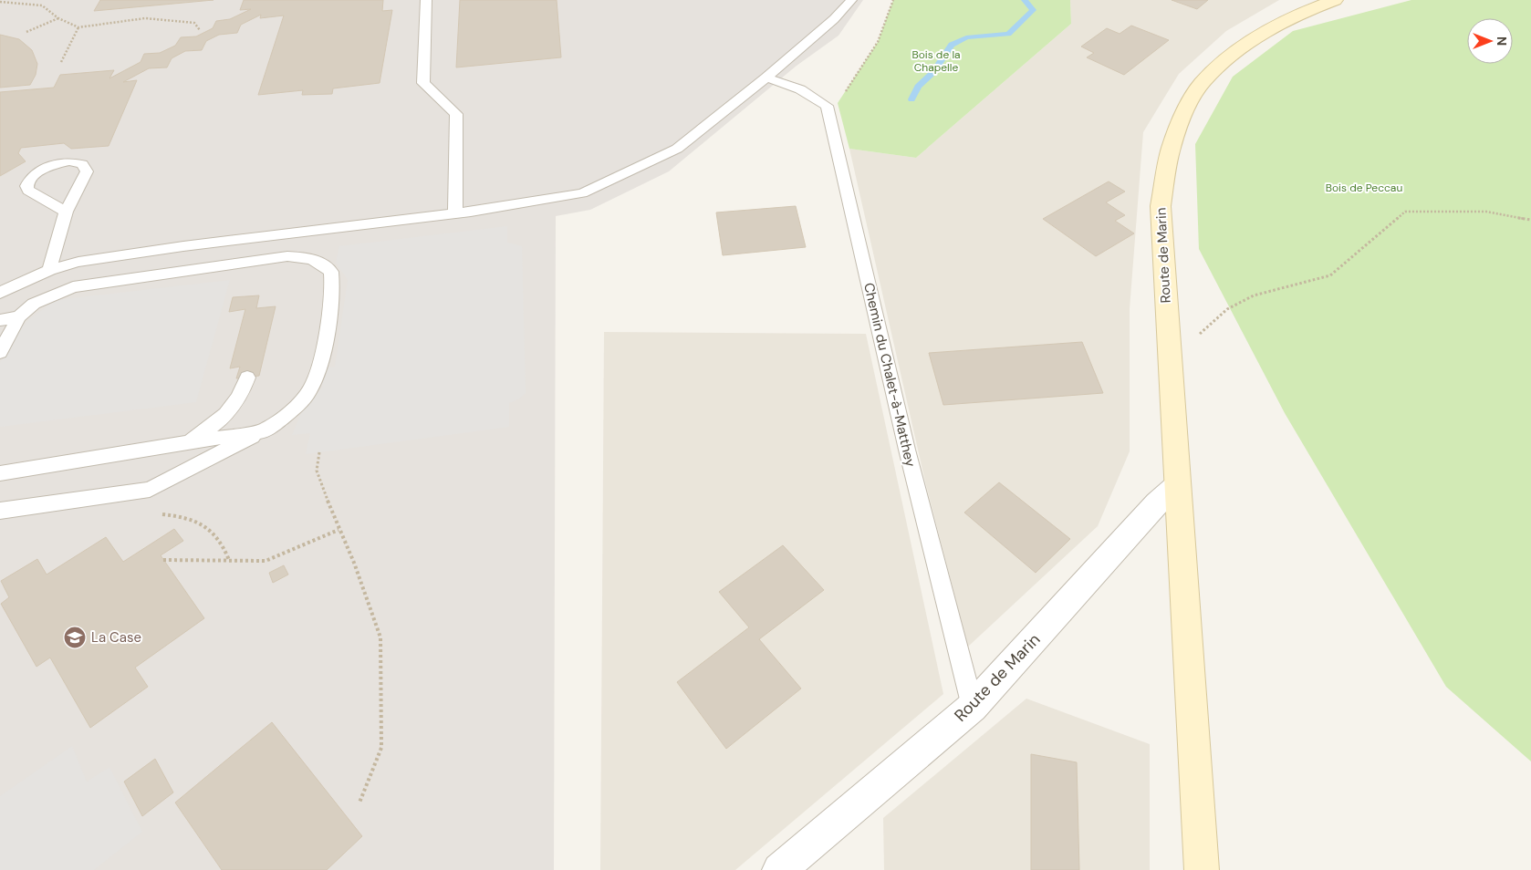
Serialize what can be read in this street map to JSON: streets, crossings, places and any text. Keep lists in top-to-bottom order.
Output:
{
  "streets": {
    "main road": ["Route de Marin"],
    "lane": ["Chemin du Chalet-à-Matthey"]
  },
  "crossings": [
    ["Route de Marin", "Chemin du Chalet-à-Matthey"]
  ],
  "parks": ["Bois de la Chapelle", "Bois de Peccau"],
  "places": {
    "school or university": ["La Case"]
  },
  "north": "right"
}
